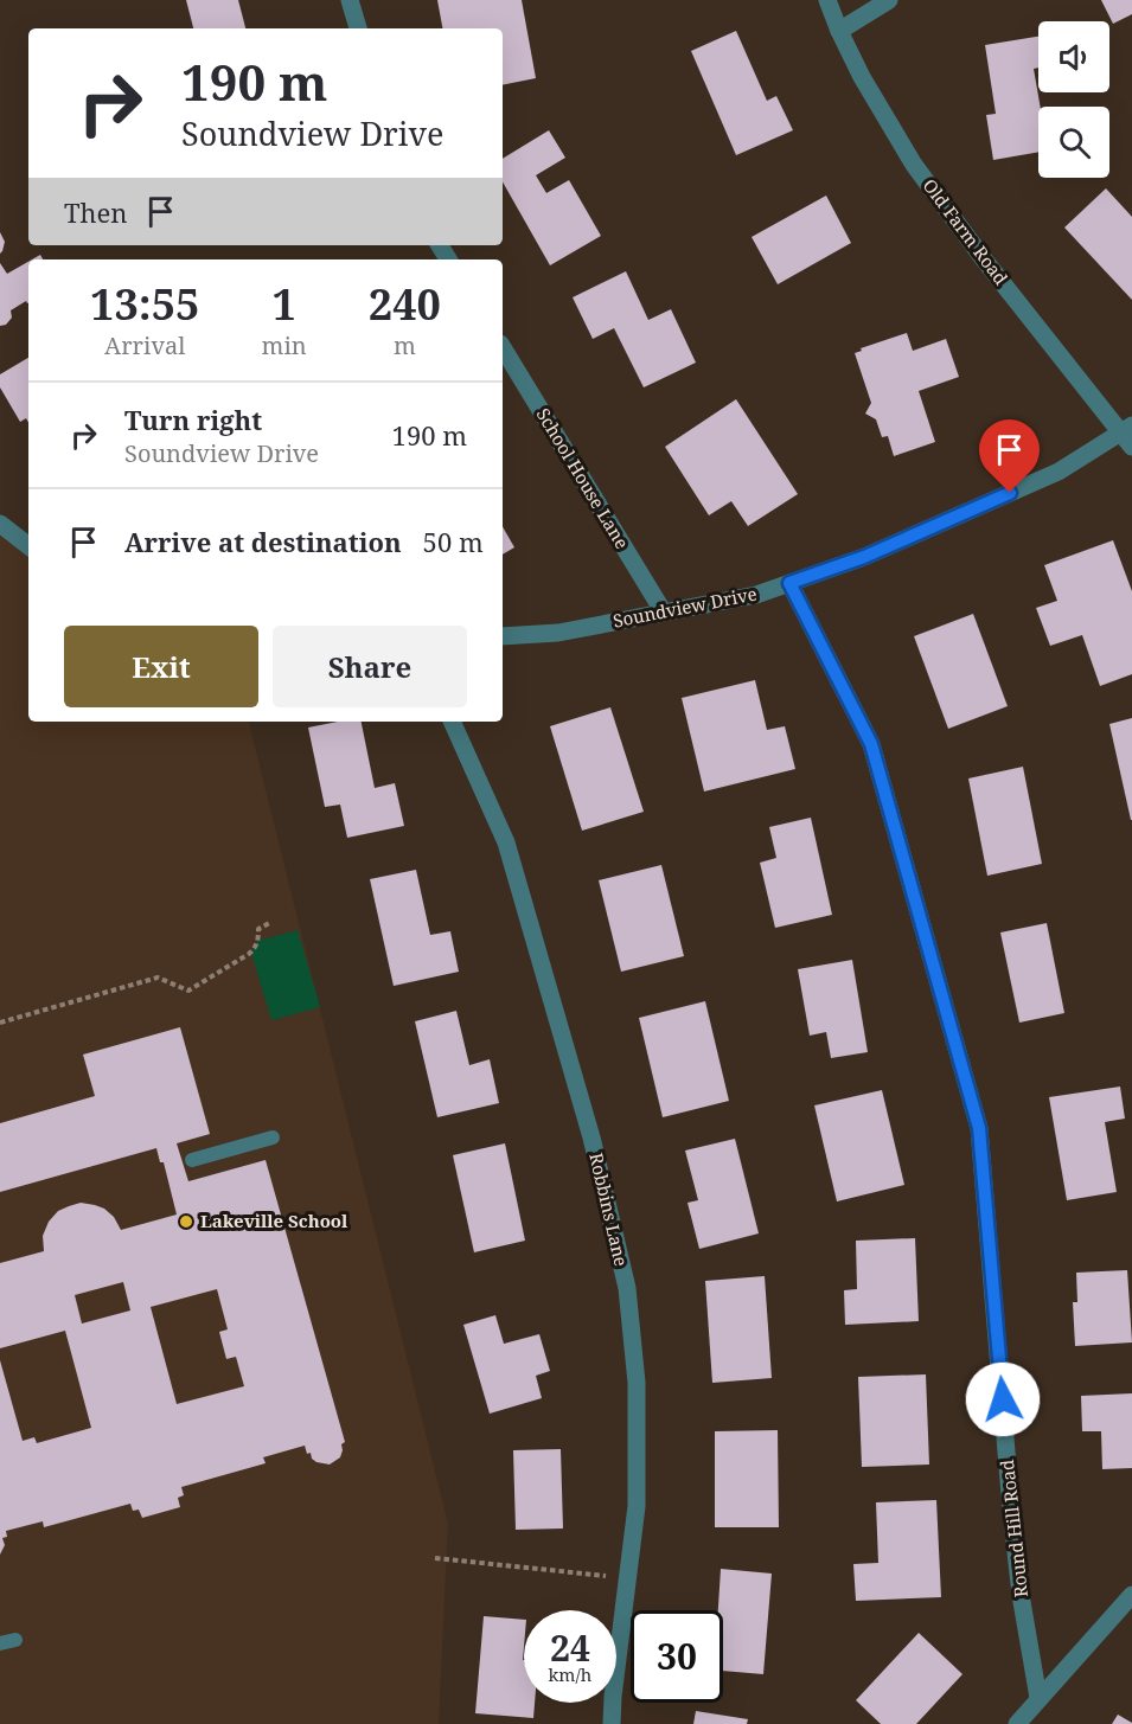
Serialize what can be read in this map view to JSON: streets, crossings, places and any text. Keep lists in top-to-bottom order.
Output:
{
  "streets": {
    "street": [
      "Old Farm Road",
      "School House Lane",
      "Soundview Drive",
      "Robbins Lane",
      "Round Hill Road"
    ]
  },
  "crossings": [
    ["Old Farm Road", "Soundview Drive"],
    ["School House Lane", "Soundview Drive"],
    ["Soundview Drive", "Round Hill Road"]
  ],
  "places": ["Lakeville School"],
  "page": {
    "turn": ["190 m", "Soundview Drive"],
    "then": "Then",
    "eta": [
      "13:55",
      "Arrival",
      "1",
      "min",
      "240",
      "m"
    ],
    "list": [
      {
        "name": "Turn right",
        "note": "Soundview Drive",
        "value": "190 m"
      },
      {
        "name": "Arrive at destination",
        "value": "50 m"
      }
    ],
    "buttons": ["Exit", "Share"],
    "speed": "24 km/h",
    "limit": "30"
  }
}
